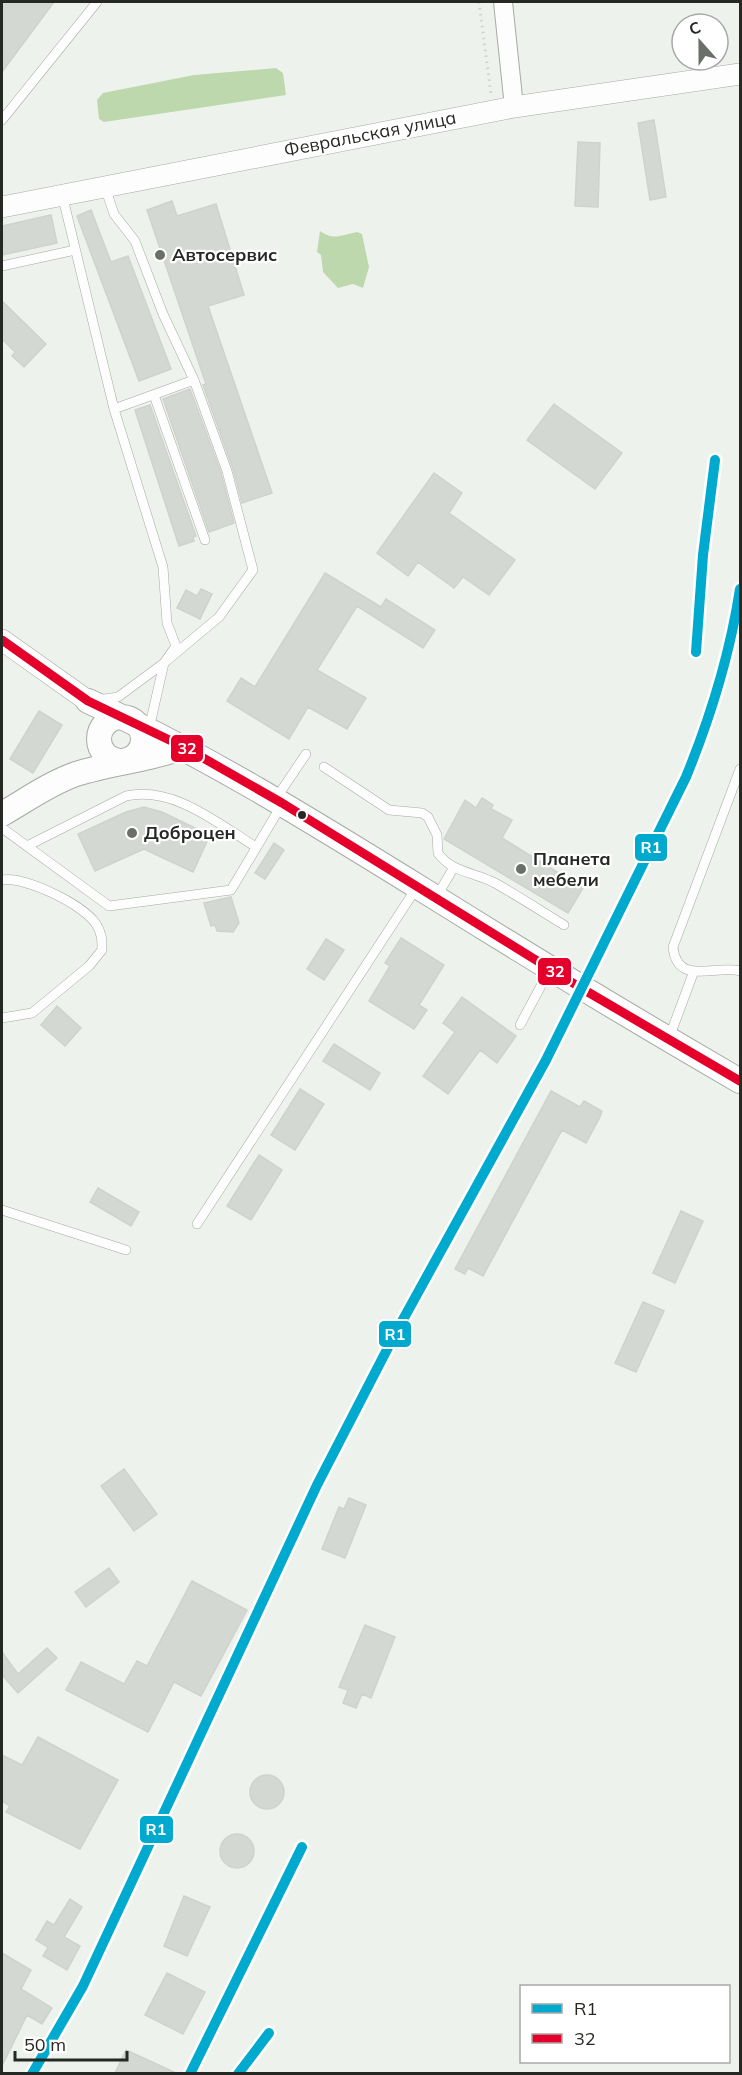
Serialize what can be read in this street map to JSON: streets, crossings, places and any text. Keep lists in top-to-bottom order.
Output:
{
  "streets": {
    "street": ["Февральская улица"]
  },
  "places": ["Автосервис", "Доброцен", "Планета мебели"],
  "lines": ["transit line R1", "transit line 32"],
  "legend": ["R1", "32"],
  "scale_bar": "50 m",
  "north": "top"
}
